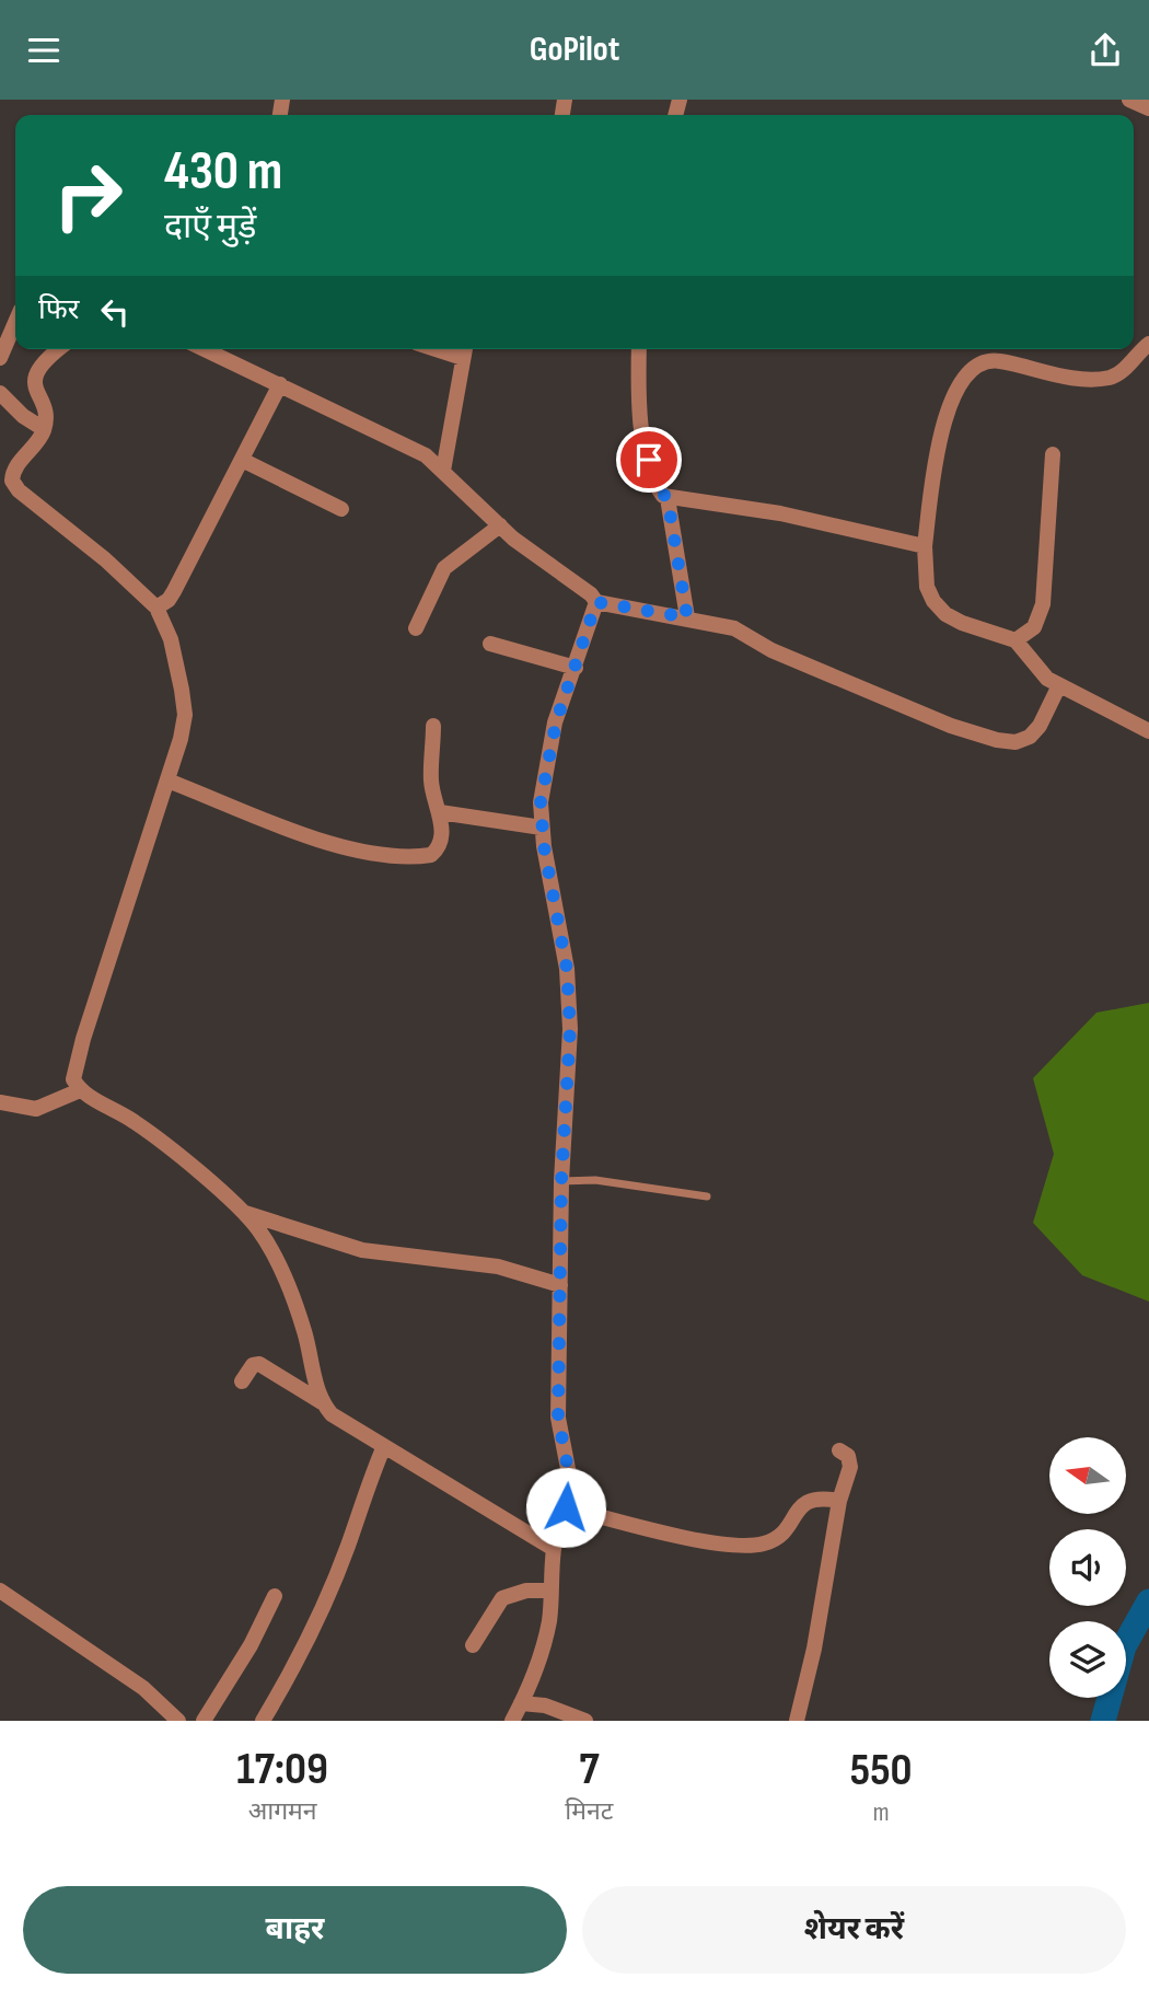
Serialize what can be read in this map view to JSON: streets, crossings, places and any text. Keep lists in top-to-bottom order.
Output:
{
  "north": "left",
  "page": {
    "header": "GoPilot",
    "turn": ["430 m", "दाएँ मुड़ें"],
    "then": "फिर",
    "eta": [
      "17:09",
      "आगमन",
      "7",
      "मिनट",
      "550",
      "m"
    ],
    "buttons": ["बाहर", "शेयर करें"]
  }
}
